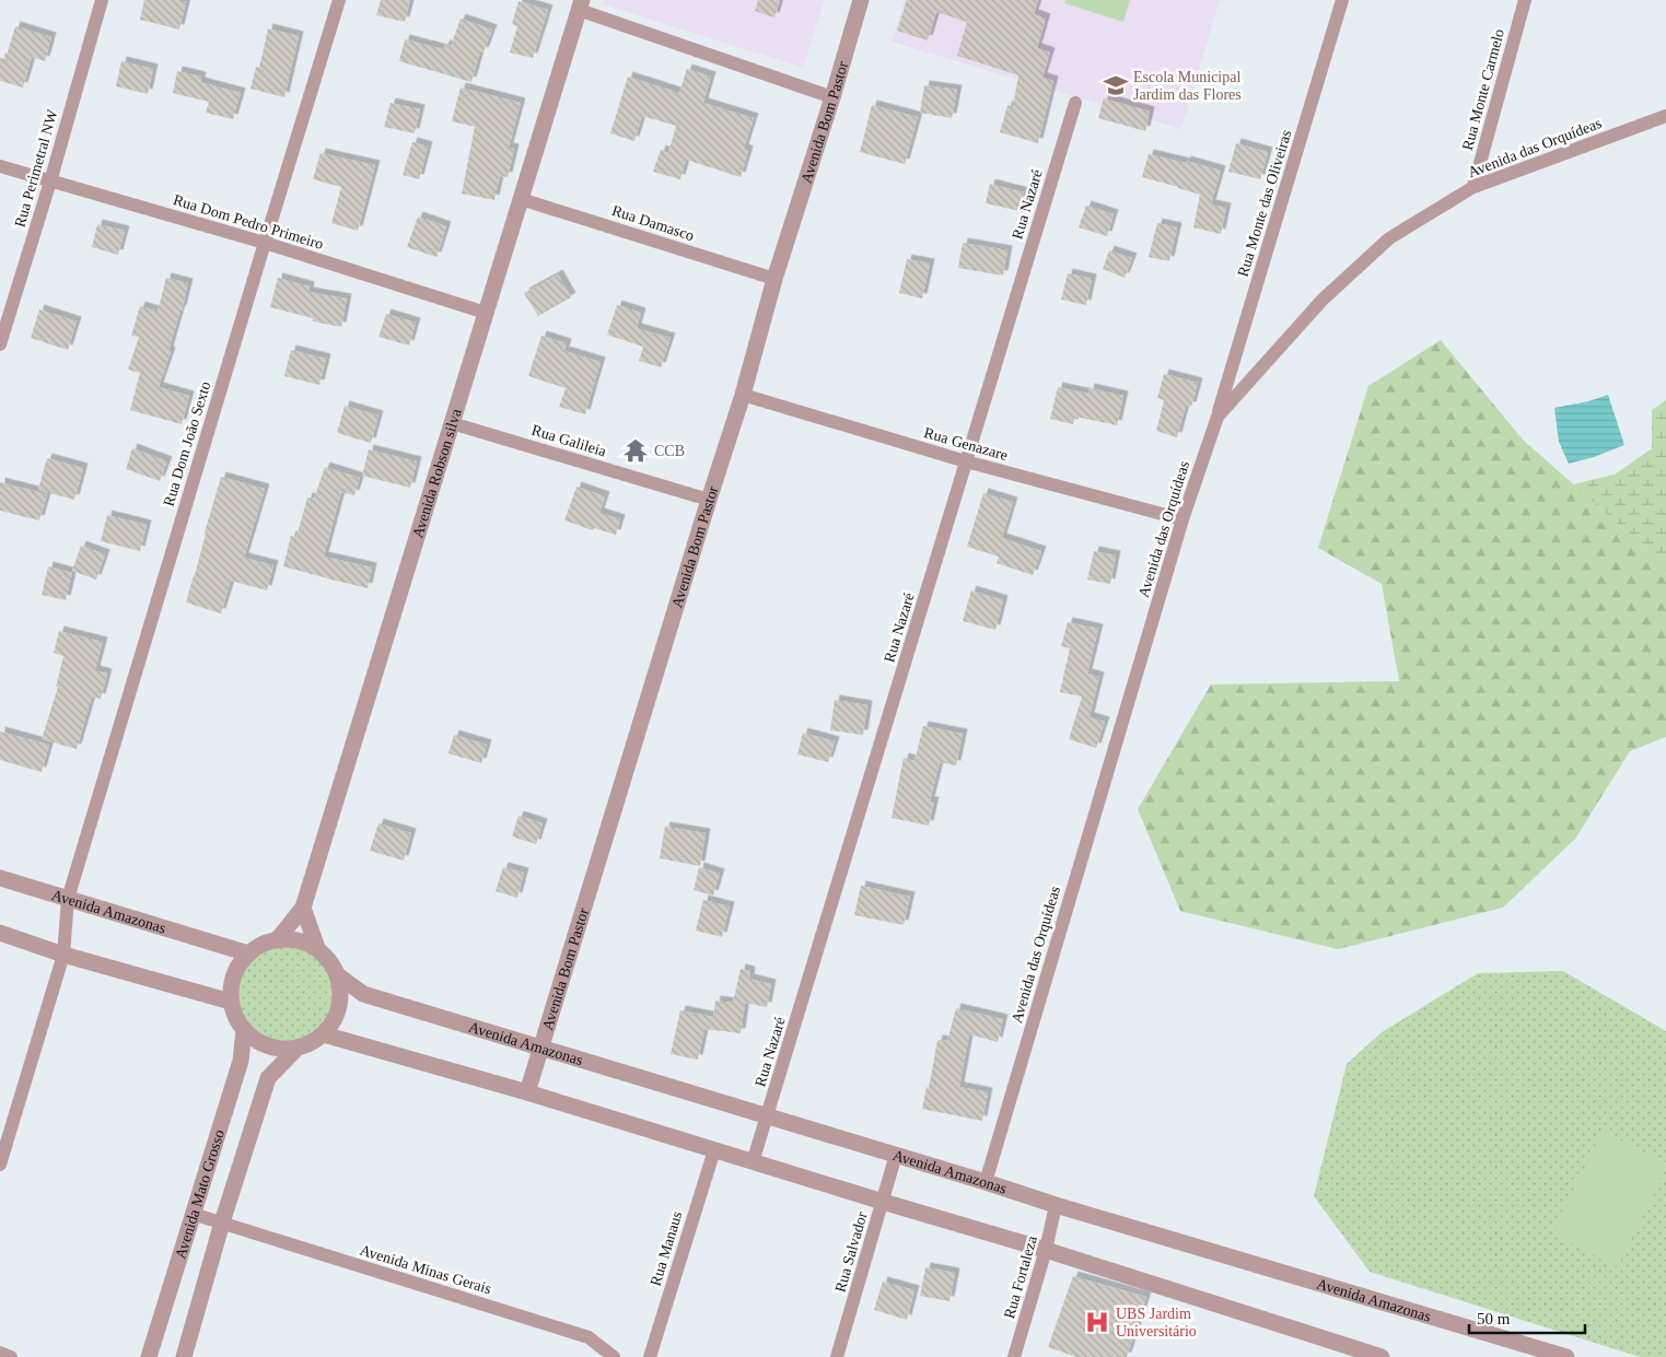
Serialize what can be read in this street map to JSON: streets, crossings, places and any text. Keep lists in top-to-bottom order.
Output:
{
  "streets": {
    "street": [
      "Rua Monte Carmelo",
      "Avenida Bom Pastor",
      "Avenida das Orquídeas",
      "Rua Perimetral NW",
      "Rua Monte das Oliveiras",
      "Rua Nazaré",
      "Rua Dom Pedro Primeiro",
      "Rua Damasco",
      "Rua Galileia",
      "Rua Dom João Sexto",
      "Rua Genazare",
      "Avenida Robson silva",
      "Avenida Amazonas",
      "Avenida Mato Grosso",
      "Rua Manaus",
      "Rua Salvador",
      "Avenida Minas Gerais",
      "Rua Fortaleza"
    ]
  },
  "crossings": [
    ["Rua Monte Carmelo", "Avenida das Orquídeas"],
    ["Avenida Bom Pastor", "Rua Damasco"],
    ["Avenida Bom Pastor", "Rua Galileia"],
    ["Avenida Bom Pastor", "Rua Genazare"],
    ["Avenida Bom Pastor", "Avenida Amazonas"],
    ["Avenida das Orquídeas", "Rua Monte das Oliveiras"],
    ["Avenida das Orquídeas", "Rua Genazare"],
    ["Avenida das Orquídeas", "Avenida Amazonas"],
    ["Rua Perimetral NW", "Rua Dom Pedro Primeiro"],
    ["Rua Nazaré", "Rua Genazare"],
    ["Rua Nazaré", "Avenida Amazonas"],
    ["Rua Dom Pedro Primeiro", "Rua Dom João Sexto"],
    ["Rua Dom Pedro Primeiro", "Avenida Robson silva"],
    ["Rua Damasco", "Avenida Robson silva"],
    ["Rua Galileia", "Avenida Robson silva"],
    ["Rua Dom João Sexto", "Avenida Amazonas"],
    ["Avenida Robson silva", "Avenida Amazonas"],
    ["Avenida Robson silva", "Avenida Mato Grosso"],
    ["Avenida Amazonas", "Avenida Mato Grosso"],
    ["Avenida Amazonas", "Rua Salvador"],
    ["Avenida Amazonas", "Rua Fortaleza"],
    ["Avenida Mato Grosso", "Avenida Minas Gerais"]
  ],
  "places": {
    "school or university": ["Escola Municipal Jardim das Flores"],
    "temple": ["CCB"],
    "hospital": ["UBS Jardim Universitário"]
  },
  "scale_bar": "50 m"
}
